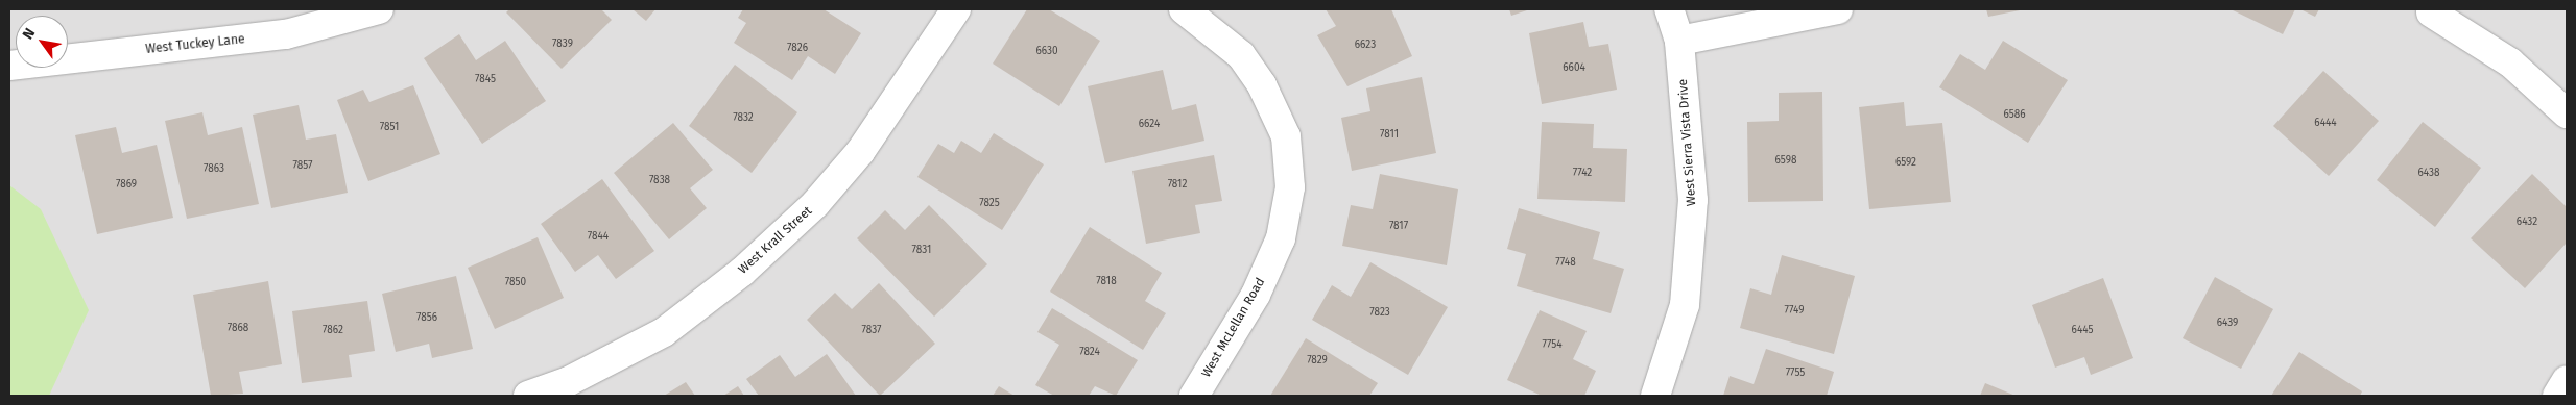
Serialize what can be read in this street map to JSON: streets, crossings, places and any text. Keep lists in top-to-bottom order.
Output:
{
  "streets": {
    "street": [
      "West Tuckey Lane",
      "West Sierra Vista Drive",
      "West Krall Street",
      "West McLellan Road"
    ]
  },
  "house_numbers": [
    "7839",
    "6623",
    "7826",
    "6630",
    "6604",
    "7845",
    "6586",
    "7832",
    "6444",
    "6624",
    "7851",
    "7811",
    "6598",
    "6592",
    "7857",
    "7863",
    "7742",
    "6438",
    "7838",
    "7869",
    "7812",
    "7825",
    "6432",
    "7817",
    "7844",
    "7831",
    "7748",
    "7818",
    "7850",
    "7749",
    "7823",
    "7856",
    "6439",
    "7868",
    "7862",
    "7837",
    "6445",
    "7754",
    "7824",
    "7829",
    "7755"
  ],
  "north": "top left"
}
